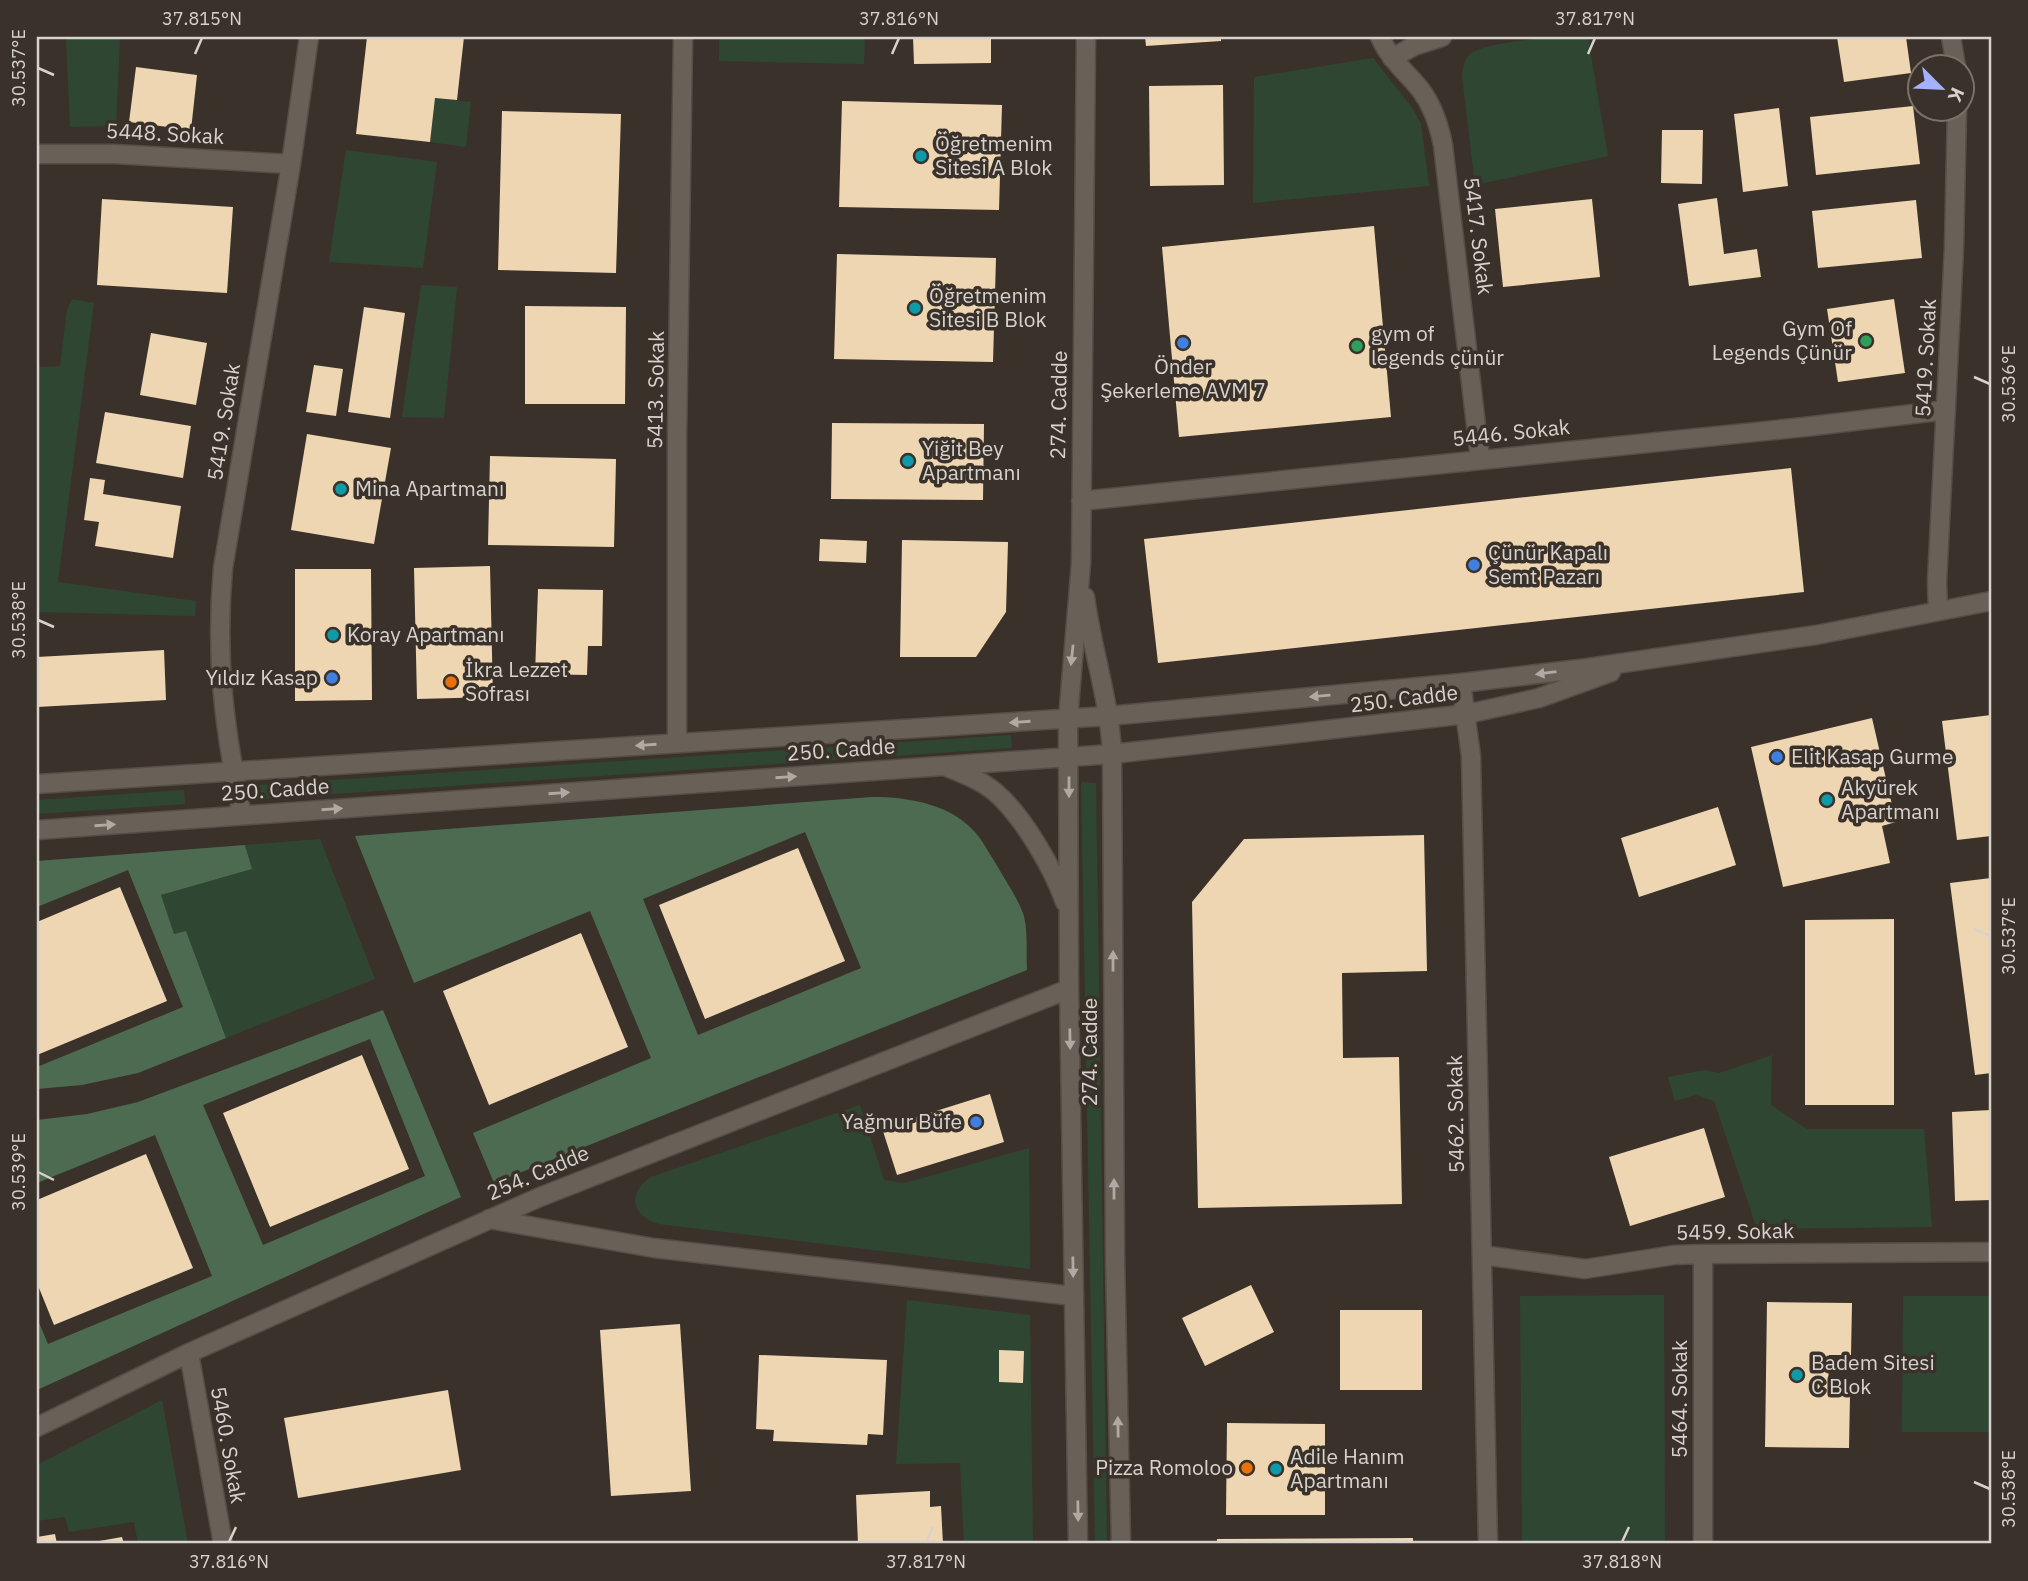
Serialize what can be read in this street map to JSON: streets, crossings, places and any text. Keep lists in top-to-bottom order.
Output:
{
  "streets": {
    "street": [
      "5448. Sokak",
      "5417. Sokak",
      "5419. Sokak",
      "5413. Sokak",
      "274. Cadde",
      "5446. Sokak",
      "250. Cadde",
      "5462. Sokak",
      "254. Cadde",
      "5459. Sokak",
      "5464. Sokak",
      "5460. Sokak"
    ]
  },
  "crossings": [
    ["5448. Sokak", "5419. Sokak"],
    ["5417. Sokak", "5446. Sokak"],
    ["5419. Sokak", "5446. Sokak"],
    ["5419. Sokak", "250. Cadde"],
    ["5413. Sokak", "250. Cadde"],
    ["274. Cadde", "5446. Sokak"],
    ["274. Cadde", "250. Cadde"],
    ["274. Cadde", "254. Cadde"],
    ["250. Cadde", "5462. Sokak"],
    ["5462. Sokak", "5459. Sokak"],
    ["254. Cadde", "5460. Sokak"],
    ["5459. Sokak", "5464. Sokak"]
  ],
  "places": [
    "Öğretmenim Sitesi A Blok",
    "Öğretmenim Sitesi B Blok",
    "Gym Of Legends Çünür",
    "Önder Şekerleme AVM 7",
    "gym of legends çünür",
    "Yiğit Bey Apartmanı",
    "Mina Apartmanı",
    "Çünür Kapalı Semt Pazarı",
    "Koray Apartmanı",
    "Yıldız Kasap",
    "İkra Lezzet Sofrası",
    "Elit Kasap Gurme",
    "Akyürek Apartmanı",
    "Yağmur Büfe",
    "Badem Sitesi C Blok",
    "Pizza Romoloo",
    "Adile Hanım Apartmanı"
  ],
  "north": "bottom right",
  "coordinates": [
    "37.815°N",
    "37.816°N",
    "37.817°N",
    "30.537°E",
    "30.536°E",
    "30.538°E",
    "30.539°E",
    "37.818°N"
  ]
}
